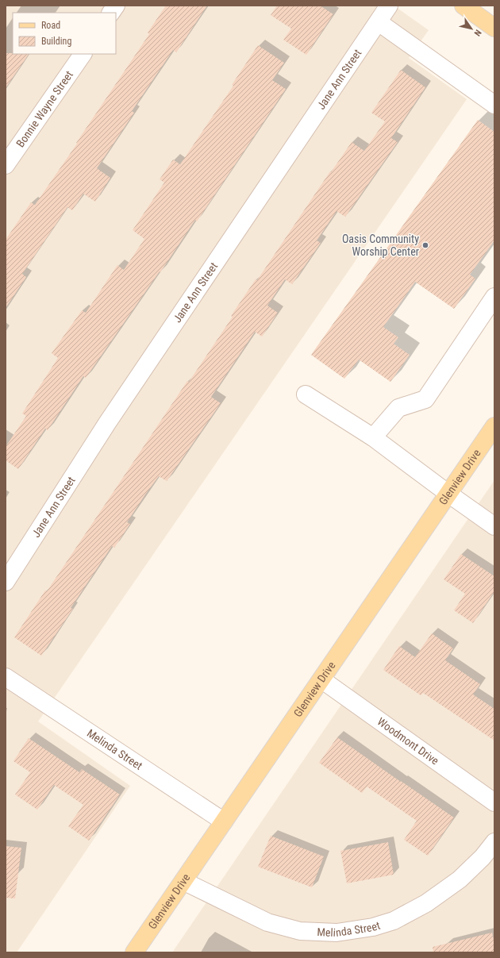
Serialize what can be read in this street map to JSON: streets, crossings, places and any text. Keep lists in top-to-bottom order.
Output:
{
  "streets": {
    "main road": ["Glenview Drive"],
    "street": [
      "Jane Ann Street",
      "Bonnie Wayne Street",
      "Woodmont Drive",
      "Melinda Street"
    ]
  },
  "crossings": [
    ["Glenview Drive", "Woodmont Drive"],
    ["Glenview Drive", "Melinda Street"]
  ],
  "places": ["Oasis Community Worship Center"],
  "legend": ["Road", "Building"],
  "north": "bottom right"
}
